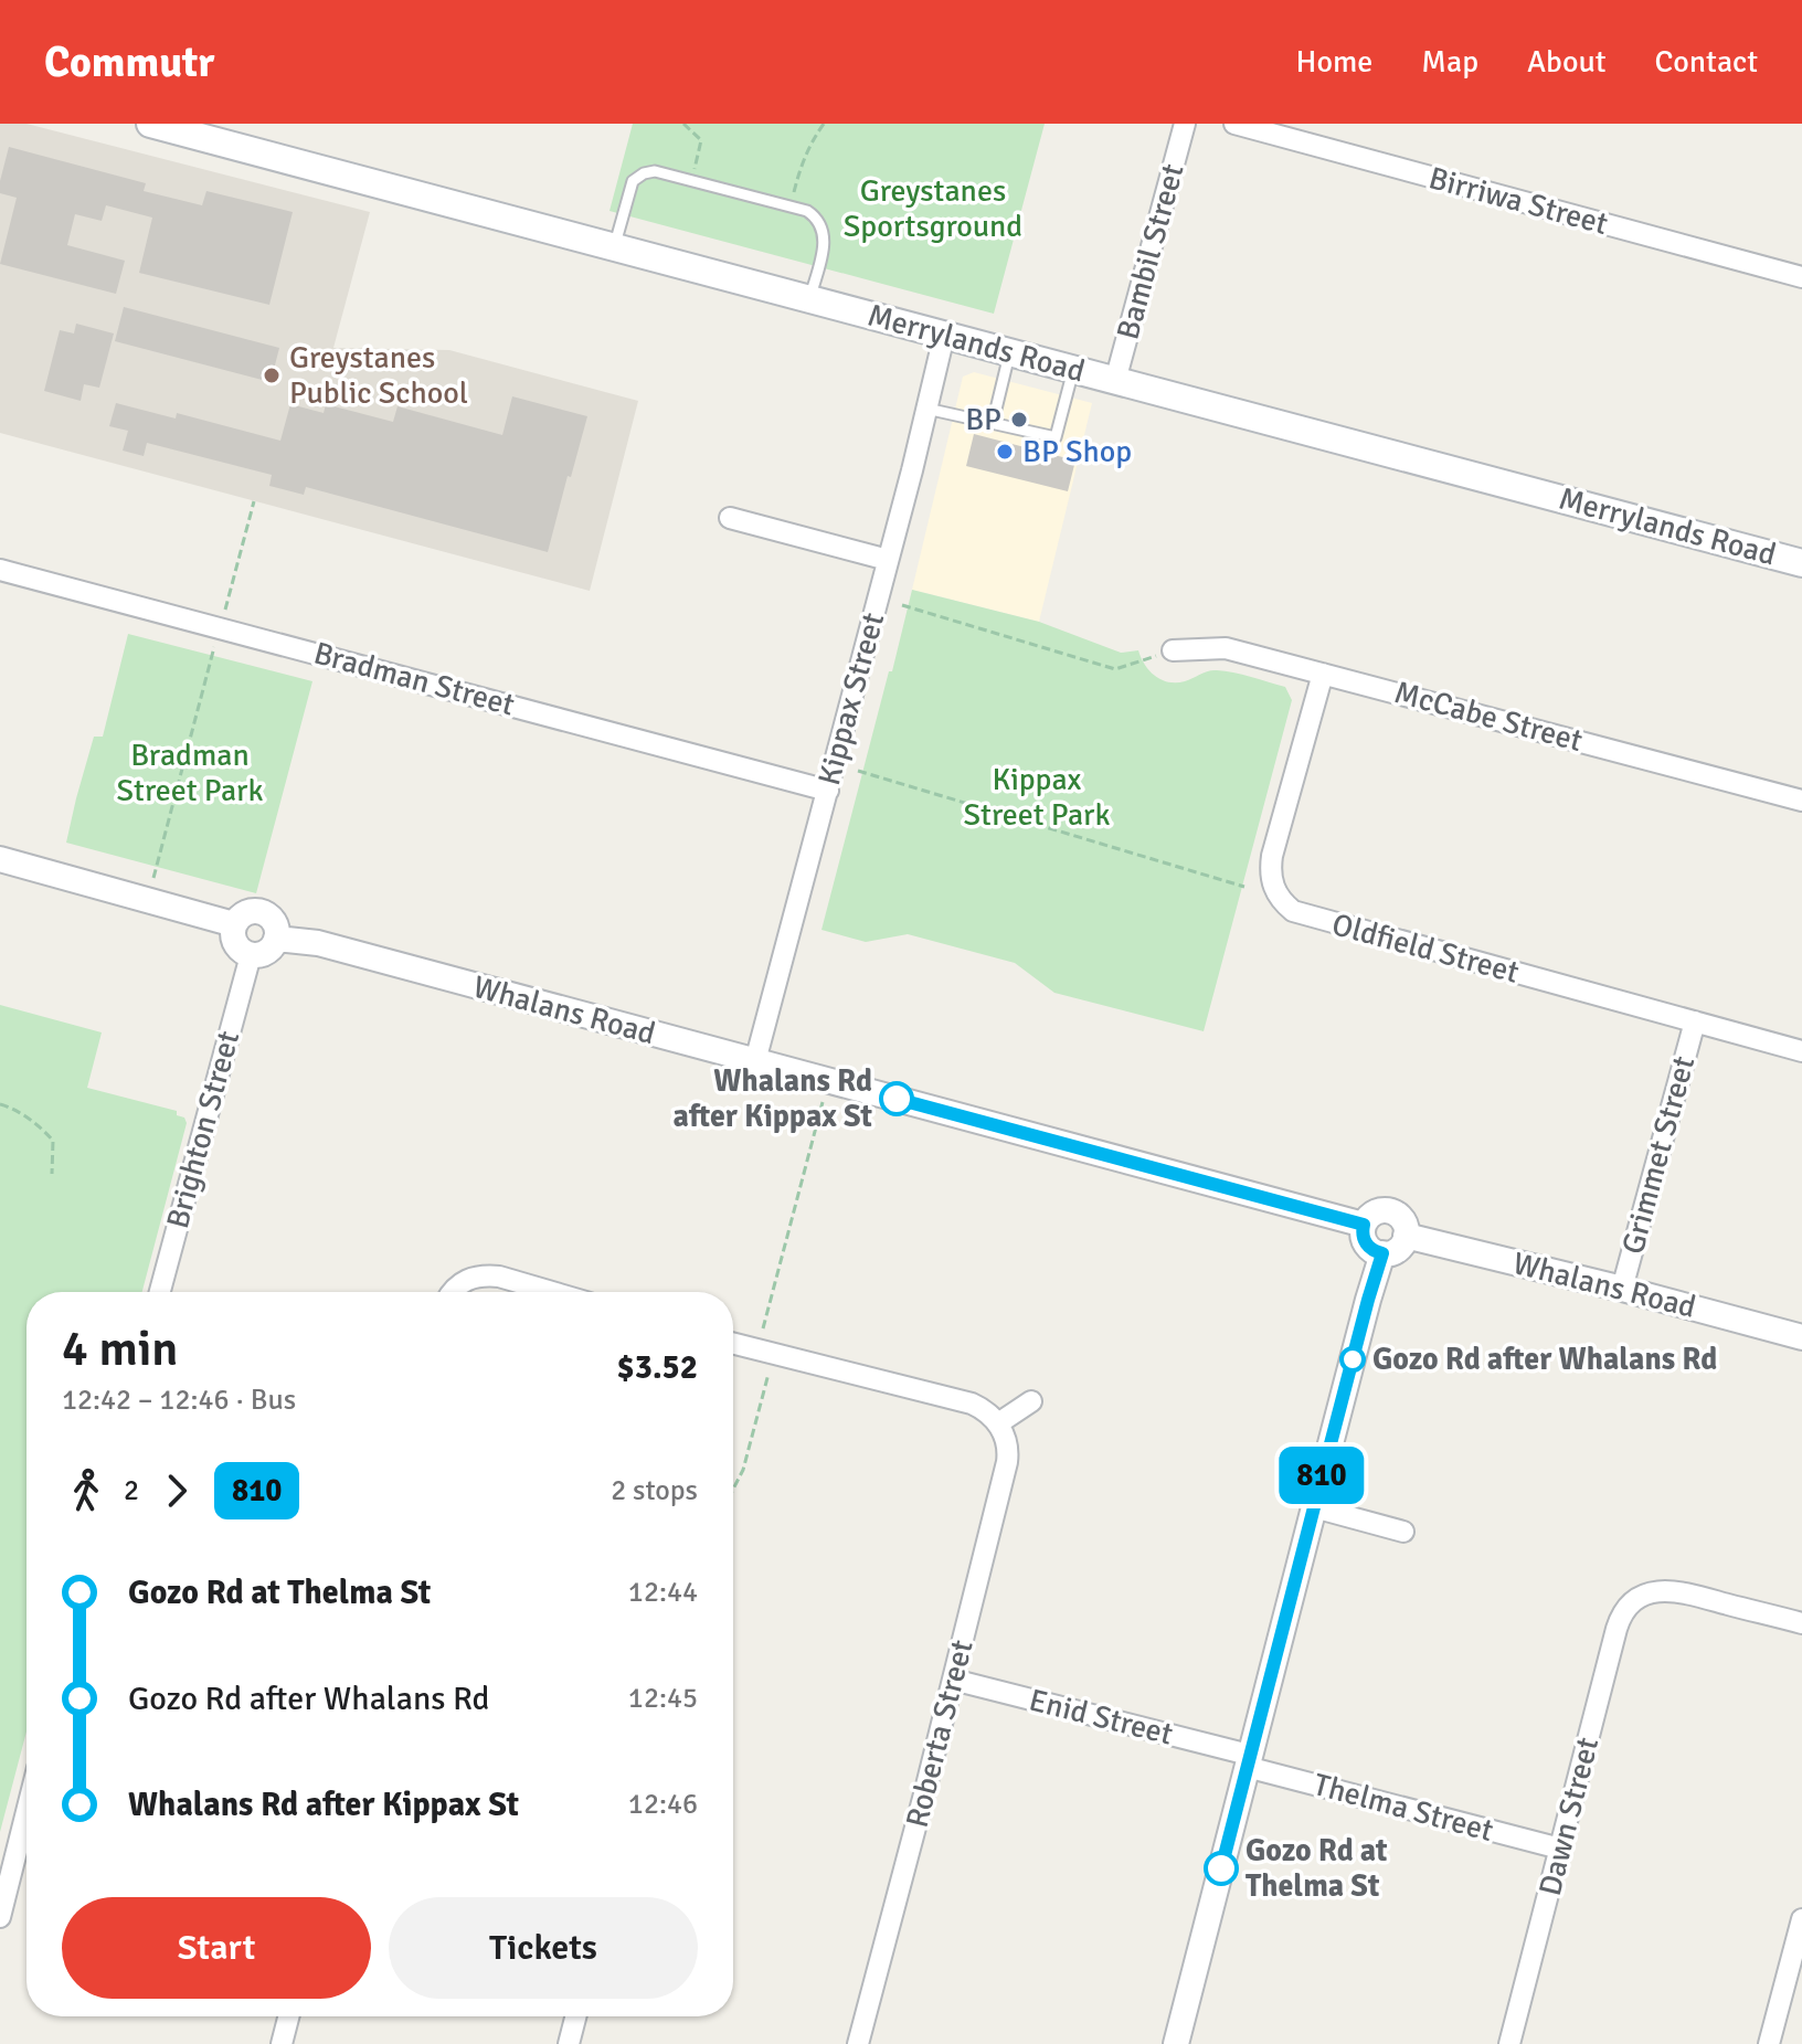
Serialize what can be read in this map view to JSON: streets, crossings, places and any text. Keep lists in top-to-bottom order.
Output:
{
  "streets": {
    "main road": ["Merrylands Road"],
    "street": [
      "Birriwa Street",
      "Bambil Street",
      "Bradman Street",
      "Kippax Street",
      "McCabe Street",
      "Oldfield Street",
      "Whalans Road",
      "Brighton Street",
      "Grimmet Street",
      "Enid Street",
      "Roberta Street",
      "Thelma Street",
      "Dawn Street"
    ]
  },
  "crossings": [
    ["Bambil Street", "Merrylands Road"],
    ["Merrylands Road", "Kippax Street"],
    ["Bradman Street", "Kippax Street"],
    ["Kippax Street", "Whalans Road"],
    ["McCabe Street", "Oldfield Street"],
    ["Oldfield Street", "Grimmet Street"],
    ["Whalans Road", "Brighton Street"],
    ["Whalans Road", "Grimmet Street"],
    ["Enid Street", "Roberta Street"],
    ["Enid Street", "Thelma Street"],
    ["Thelma Street", "Dawn Street"]
  ],
  "parks": ["Greystanes Sportsground", "Bradman Street Park", "Kippax Street Park"],
  "places": [
    "Greystanes Public School",
    "BP",
    "BP Shop",
    "Whalans Rd after Kippax St",
    "Gozo Rd after Whalans Rd",
    "Gozo Rd at Thelma St"
  ],
  "lines": ["bus line 810"],
  "page": {
    "header": "Commutr",
    "nav": [
      "Home",
      "Map",
      "About",
      "Contact"
    ],
    "on_map": "810",
    "heading": ["4 min", "12:42 – 12:46 · Bus", "$3.52"],
    "legs": ["2", "810", "2 stops"],
    "list": [
      {
        "name": "Gozo Rd at Thelma St",
        "value": "12:44"
      },
      {
        "name": "Gozo Rd after Whalans Rd",
        "value": "12:45"
      },
      {
        "name": "Whalans Rd after Kippax St",
        "value": "12:46"
      }
    ],
    "buttons": ["Start", "Tickets"]
  }
}
